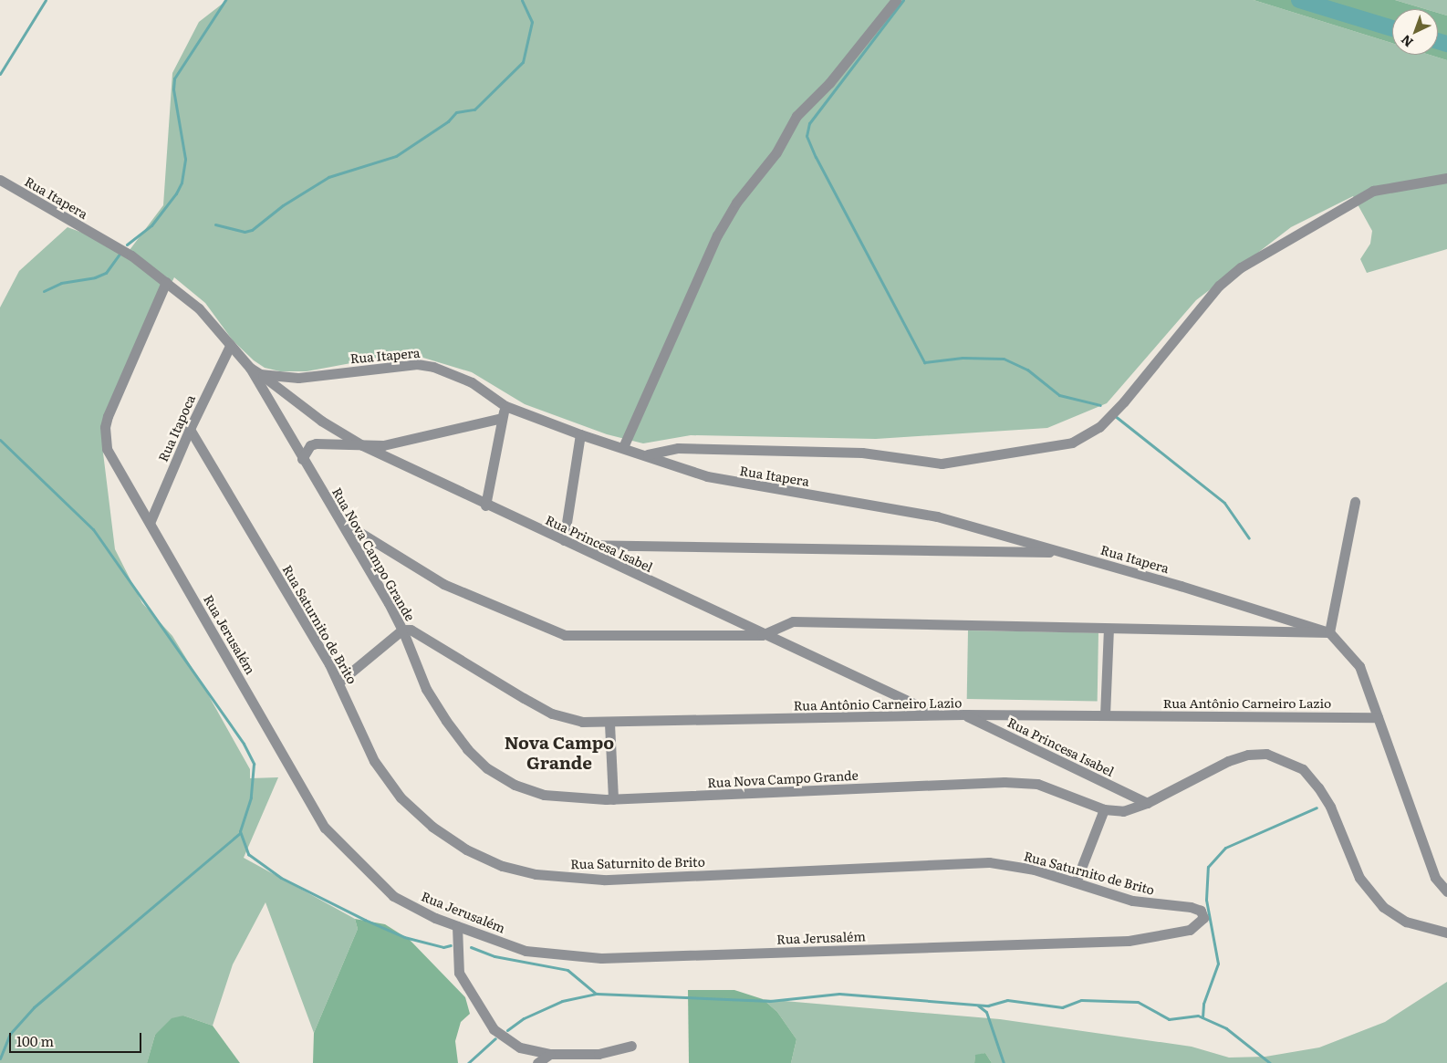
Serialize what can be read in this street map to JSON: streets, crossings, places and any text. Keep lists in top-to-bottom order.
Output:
{
  "streets": {
    "street": [
      "Rua Itapera",
      "Rua Itapoca",
      "Rua Princesa Isabel",
      "Rua Nova Campo Grande",
      "Rua Saturnito de Brito",
      "Rua Jerusalém",
      "Rua Antônio Carneiro Lazio"
    ]
  },
  "crossings": [
    ["Rua Itapera", "Rua Itapoca"],
    ["Rua Itapera", "Rua Princesa Isabel"],
    ["Rua Itapera", "Rua Nova Campo Grande"],
    ["Rua Itapera", "Rua Jerusalém"],
    ["Rua Itapoca", "Rua Saturnito de Brito"],
    ["Rua Itapoca", "Rua Jerusalém"],
    ["Rua Princesa Isabel", "Rua Nova Campo Grande"],
    ["Rua Princesa Isabel", "Rua Antônio Carneiro Lazio"],
    ["Rua Nova Campo Grande", "Rua Antônio Carneiro Lazio"],
    ["Rua Saturnito de Brito", "Rua Jerusalém"]
  ],
  "districts": ["Nova Campo Grande"],
  "scale_bar": "100 m",
  "north": "bottom left"
}
